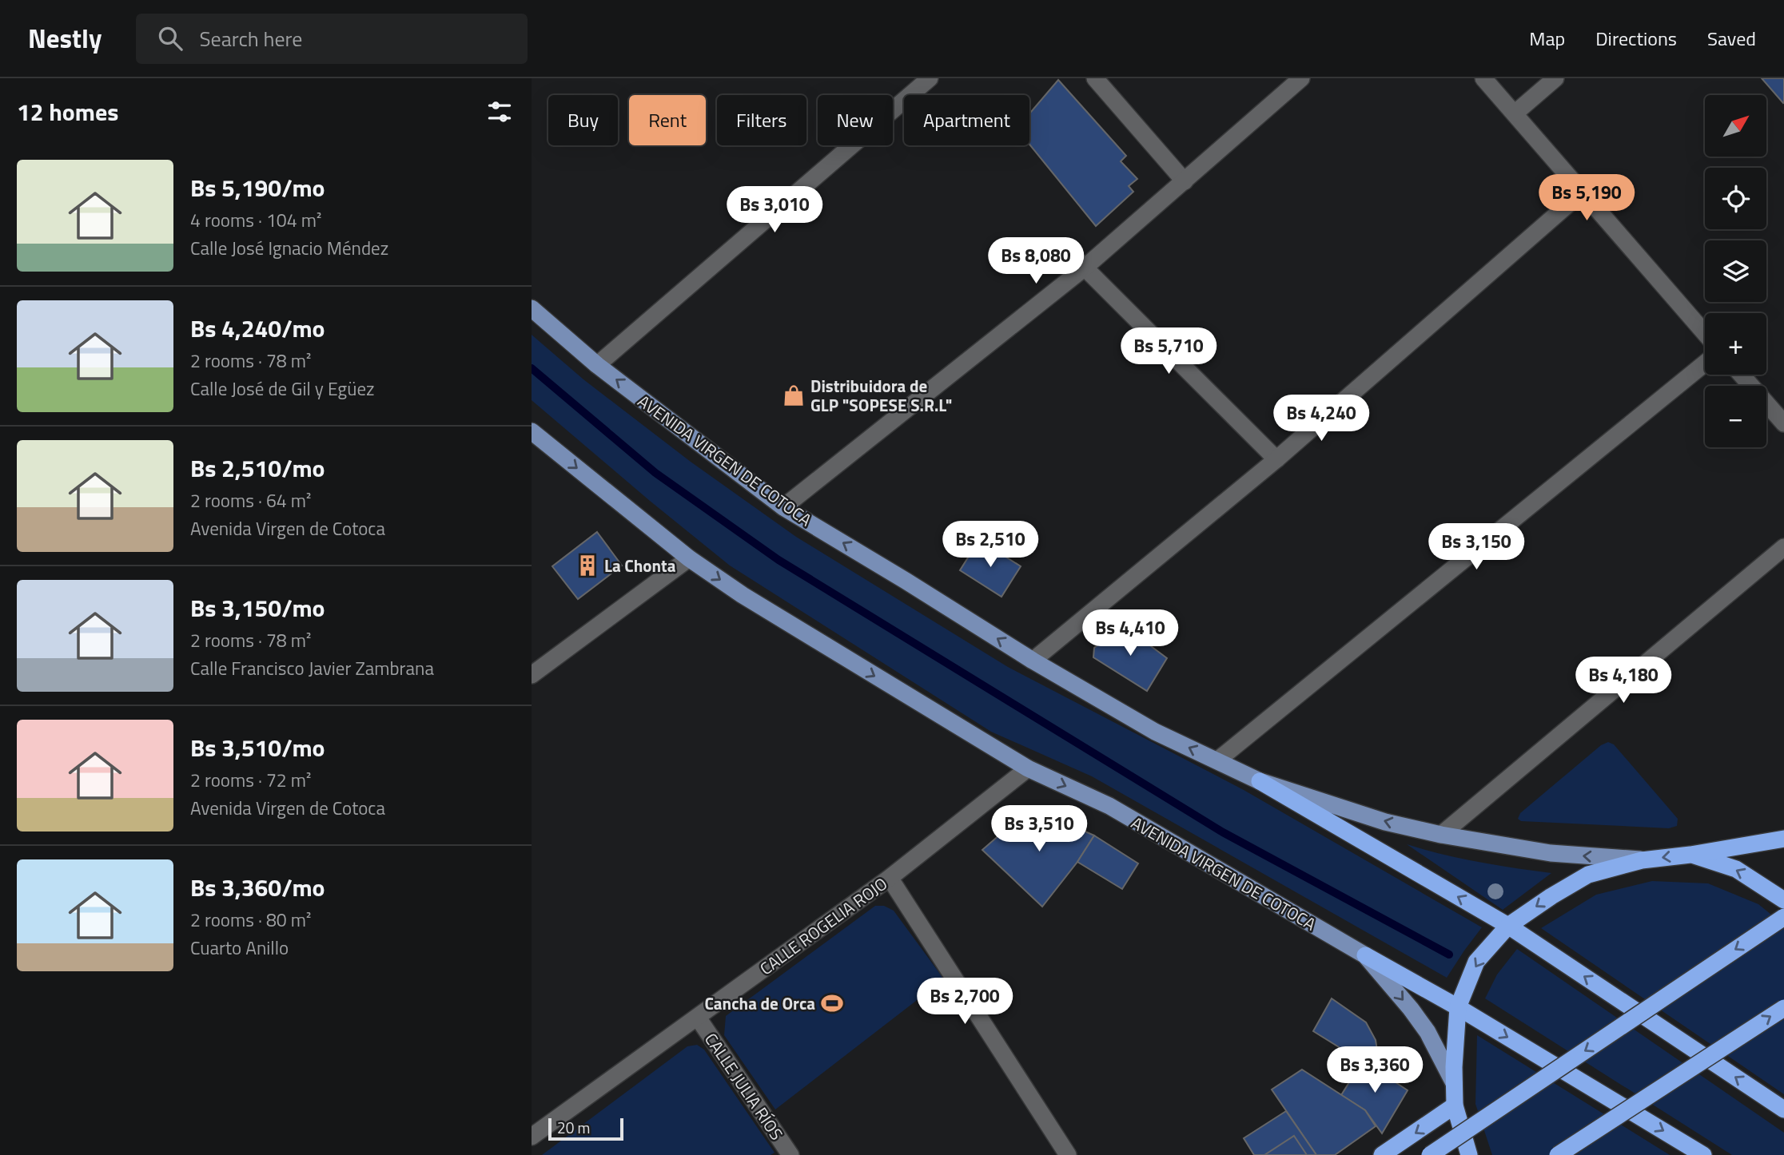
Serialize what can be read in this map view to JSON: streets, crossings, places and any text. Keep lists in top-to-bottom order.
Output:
{
  "streets": {
    "main road": ["AVENIDA VIRGEN DE COTOCA"],
    "street": ["CALLE ROGELIA ROJO", "CALLE JULIA RÍOS"]
  },
  "crossings": [
    ["AVENIDA VIRGEN DE COTOCA", "CALLE ROGELIA ROJO"],
    ["CALLE ROGELIA ROJO", "CALLE JULIA RÍOS"]
  ],
  "places": {
    "shop": ["Distribuidora de GLP \"SOPESE S.R.L\""],
    "building": ["La Chonta"],
    "sports": ["Cancha de Orca"]
  },
  "scale_bar": "20 m",
  "north": "top right",
  "page": {
    "header": "Nestly",
    "search": "Search here",
    "nav": ["Map", "Directions", "Saved"],
    "heading": "12 homes",
    "map_buttons": ["+", "−"],
    "chip": [
      "Buy",
      "Rent",
      "Filters",
      "New",
      "Apartment"
    ],
    "list": [
      {
        "name": "Bs 5,190/mo",
        "note": "4 rooms · 104 m² · Calle José Ignacio Méndez"
      },
      {
        "name": "Bs 4,240/mo",
        "note": "2 rooms · 78 m² · Calle José de Gil y Egüez"
      },
      {
        "name": "Bs 2,510/mo",
        "note": "2 rooms · 64 m² · Avenida Virgen de Cotoca"
      },
      {
        "name": "Bs 3,150/mo",
        "note": "2 rooms · 78 m² · Calle Francisco Javier Zambrana"
      },
      {
        "name": "Bs 3,510/mo",
        "note": "2 rooms · 72 m² · Avenida Virgen de Cotoca"
      },
      {
        "name": "Bs 3,360/mo",
        "note": "2 rooms · 80 m² · Cuarto Anillo"
      }
    ],
    "price": [
      "Bs 5,190",
      "Bs 3,010",
      "Bs 8,080",
      "Bs 5,710",
      "Bs 4,240",
      "Bs 2,510",
      "Bs 3,150",
      "Bs 4,410",
      "Bs 4,180",
      "Bs 3,510",
      "Bs 2,700",
      "Bs 3,360"
    ],
    "scale": "20 m"
  }
}
